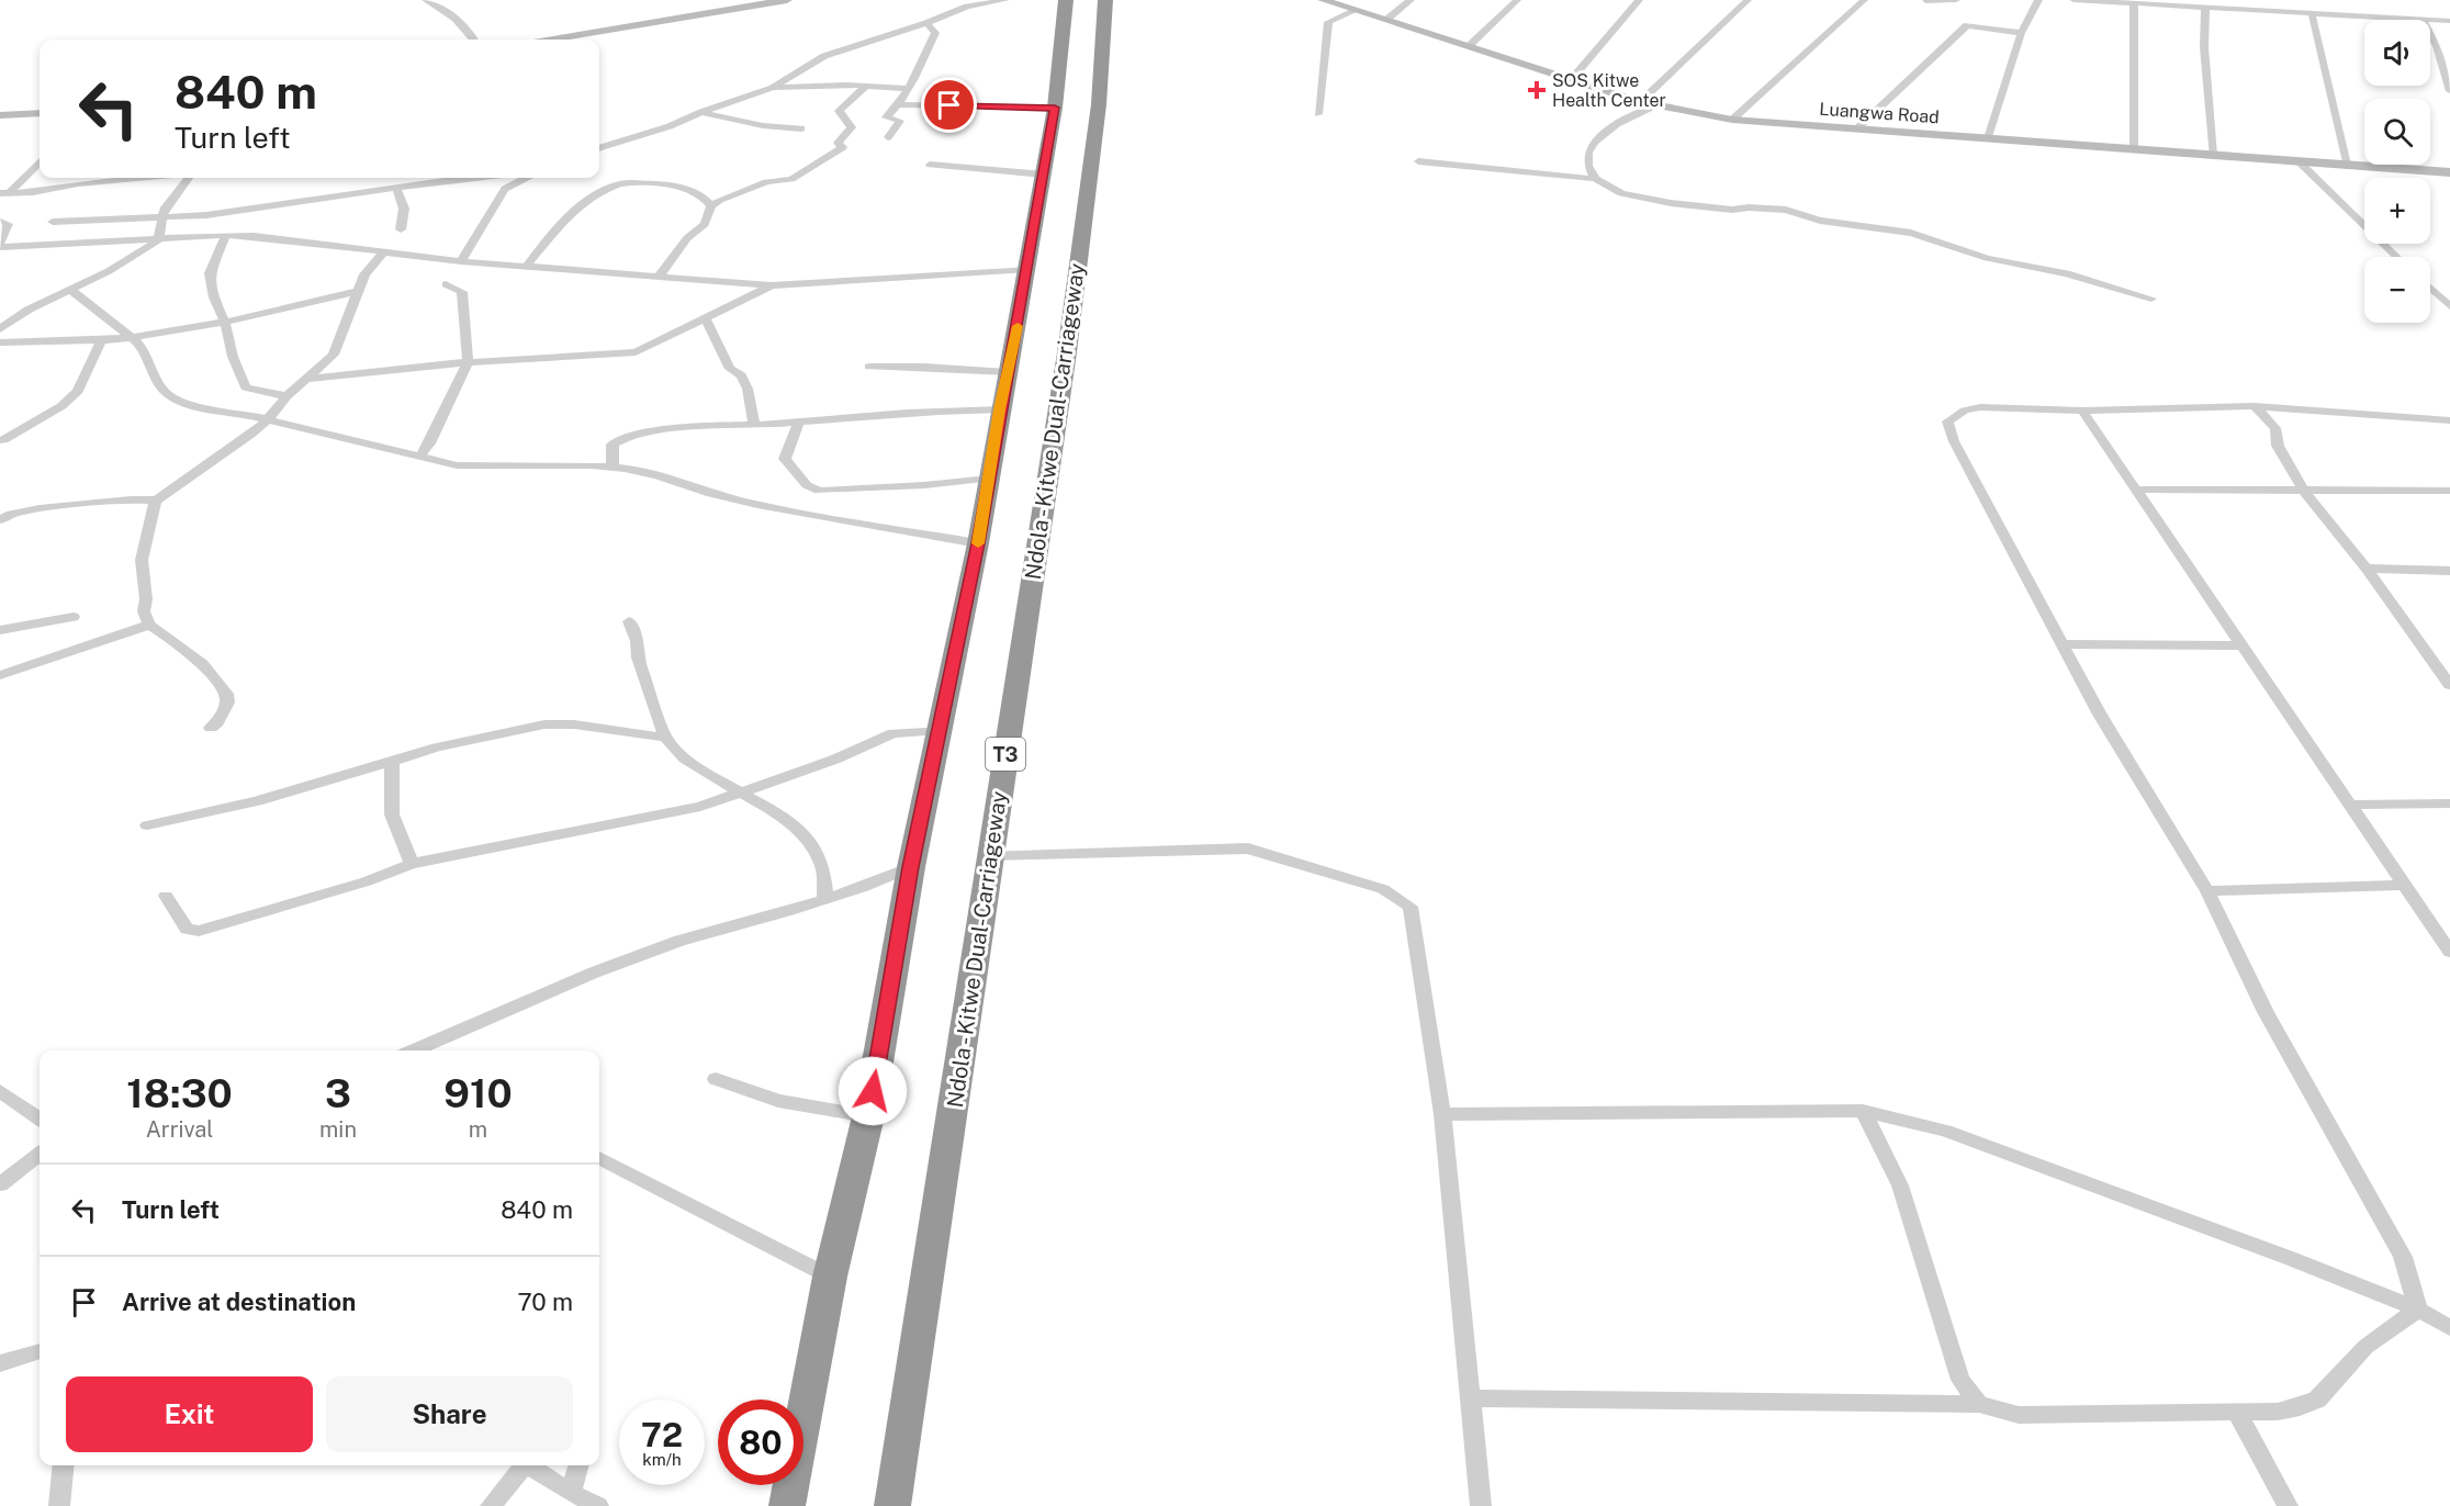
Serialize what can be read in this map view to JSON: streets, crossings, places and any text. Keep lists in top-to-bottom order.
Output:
{
  "streets": {
    "highway": ["Ndola - Kitwe Dual-Carriageway", "T3"],
    "street": ["Luangwa Road"]
  },
  "places": {
    "health": ["SOS Kitwe Health Center"]
  },
  "page": {
    "map_buttons": ["+", "−"],
    "turn": ["840 m", "Turn left"],
    "eta": [
      "18:30",
      "Arrival",
      "3",
      "min",
      "910",
      "m"
    ],
    "list": [
      {
        "name": "Turn left",
        "value": "840 m"
      },
      {
        "name": "Arrive at destination",
        "value": "70 m"
      }
    ],
    "buttons": ["Exit", "Share"],
    "speed": "72 km/h",
    "limit": "80"
  }
}
